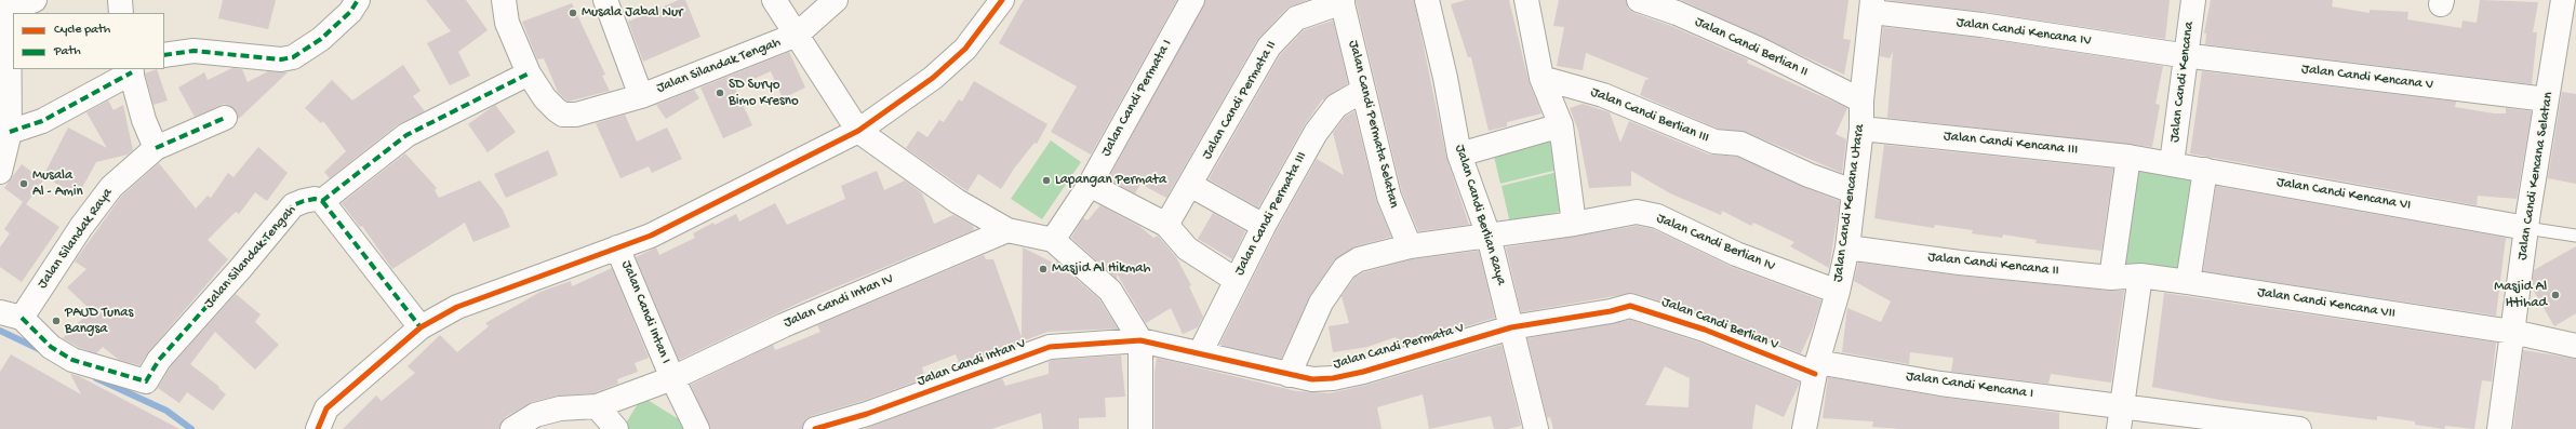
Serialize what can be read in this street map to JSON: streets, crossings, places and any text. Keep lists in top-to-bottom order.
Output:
{
  "streets": {
    "street": [
      "Jalan Candi Kencana IV",
      "Jalan Candi Berlian II",
      "Jalan Silandak Tengah",
      "Jalan Candi Kencana V",
      "Jalan Candi Kencana",
      "Jalan Candi Permata I",
      "Jalan Candi Permata II",
      "Jalan Candi Berlian III",
      "Jalan Candi Permata Selatan",
      "Jalan Candi Kencana III",
      "Jalan Candi Kencana Selatan",
      "Jalan Candi Kencana VI",
      "Jalan Candi Kencana Utara",
      "Jalan Candi Permata III",
      "Jalan Candi Berlian Raya",
      "Jalan Silandak Raya",
      "Jalan Candi Berlian IV",
      "Jalan Candi Kencana II",
      "Jalan Candi Intan IV",
      "Jalan Candi Kencana VII",
      "Jalan Candi Intan I",
      "Jalan Candi Berlian V",
      "Jalan Candi Permata V",
      "Jalan Candi Intan V",
      "Jalan Candi Kencana I"
    ]
  },
  "crossings": [
    ["Jalan Candi Kencana IV", "Jalan Candi Kencana V"],
    ["Jalan Candi Kencana IV", "Jalan Candi Kencana"],
    ["Jalan Candi Kencana IV", "Jalan Candi Kencana Utara"],
    ["Jalan Candi Berlian II", "Jalan Candi Kencana Utara"],
    ["Jalan Silandak Tengah", "Jalan Silandak Raya"],
    ["Jalan Candi Kencana V", "Jalan Candi Kencana"],
    ["Jalan Candi Kencana V", "Jalan Candi Kencana Selatan"],
    ["Jalan Candi Kencana", "Jalan Candi Kencana III"],
    ["Jalan Candi Kencana", "Jalan Candi Kencana VI"],
    ["Jalan Candi Permata II", "Jalan Candi Permata Selatan"],
    ["Jalan Candi Berlian III", "Jalan Candi Kencana Utara"],
    ["Jalan Candi Permata Selatan", "Jalan Candi Permata III"],
    ["Jalan Candi Permata Selatan", "Jalan Candi Berlian IV"],
    ["Jalan Candi Kencana III", "Jalan Candi Kencana VI"],
    ["Jalan Candi Kencana III", "Jalan Candi Kencana Utara"],
    ["Jalan Candi Kencana Selatan", "Jalan Candi Kencana VI"],
    ["Jalan Candi Kencana Selatan", "Jalan Candi Kencana VII"],
    ["Jalan Candi Kencana Utara", "Jalan Candi Berlian IV"],
    ["Jalan Candi Kencana Utara", "Jalan Candi Kencana II"],
    ["Jalan Candi Kencana Utara", "Jalan Candi Berlian V"],
    ["Jalan Candi Kencana Utara", "Jalan Candi Kencana I"],
    ["Jalan Candi Permata III", "Jalan Candi Permata V"],
    ["Jalan Candi Berlian Raya", "Jalan Candi Berlian IV"],
    ["Jalan Candi Berlian Raya", "Jalan Candi Berlian V"],
    ["Jalan Candi Berlian Raya", "Jalan Candi Permata V"],
    ["Jalan Candi Berlian IV", "Jalan Candi Permata V"],
    ["Jalan Candi Kencana II", "Jalan Candi Kencana VII"],
    ["Jalan Candi Intan IV", "Jalan Candi Intan I"],
    ["Jalan Candi Berlian V", "Jalan Candi Permata V"],
    ["Jalan Candi Berlian V", "Jalan Candi Kencana I"],
    ["Jalan Candi Permata V", "Jalan Candi Intan V"]
  ],
  "places": [
    "Musala Jabal Nur",
    "SD Suryo Bimo Kresno",
    "Lapangan Permata",
    "Musala Al - Amin",
    "Masjid Al Hikmah",
    "Masjid Al Ittihad",
    "PAUD Tunas Bangsa"
  ],
  "legend": ["Cycle path", "Path"]
}
